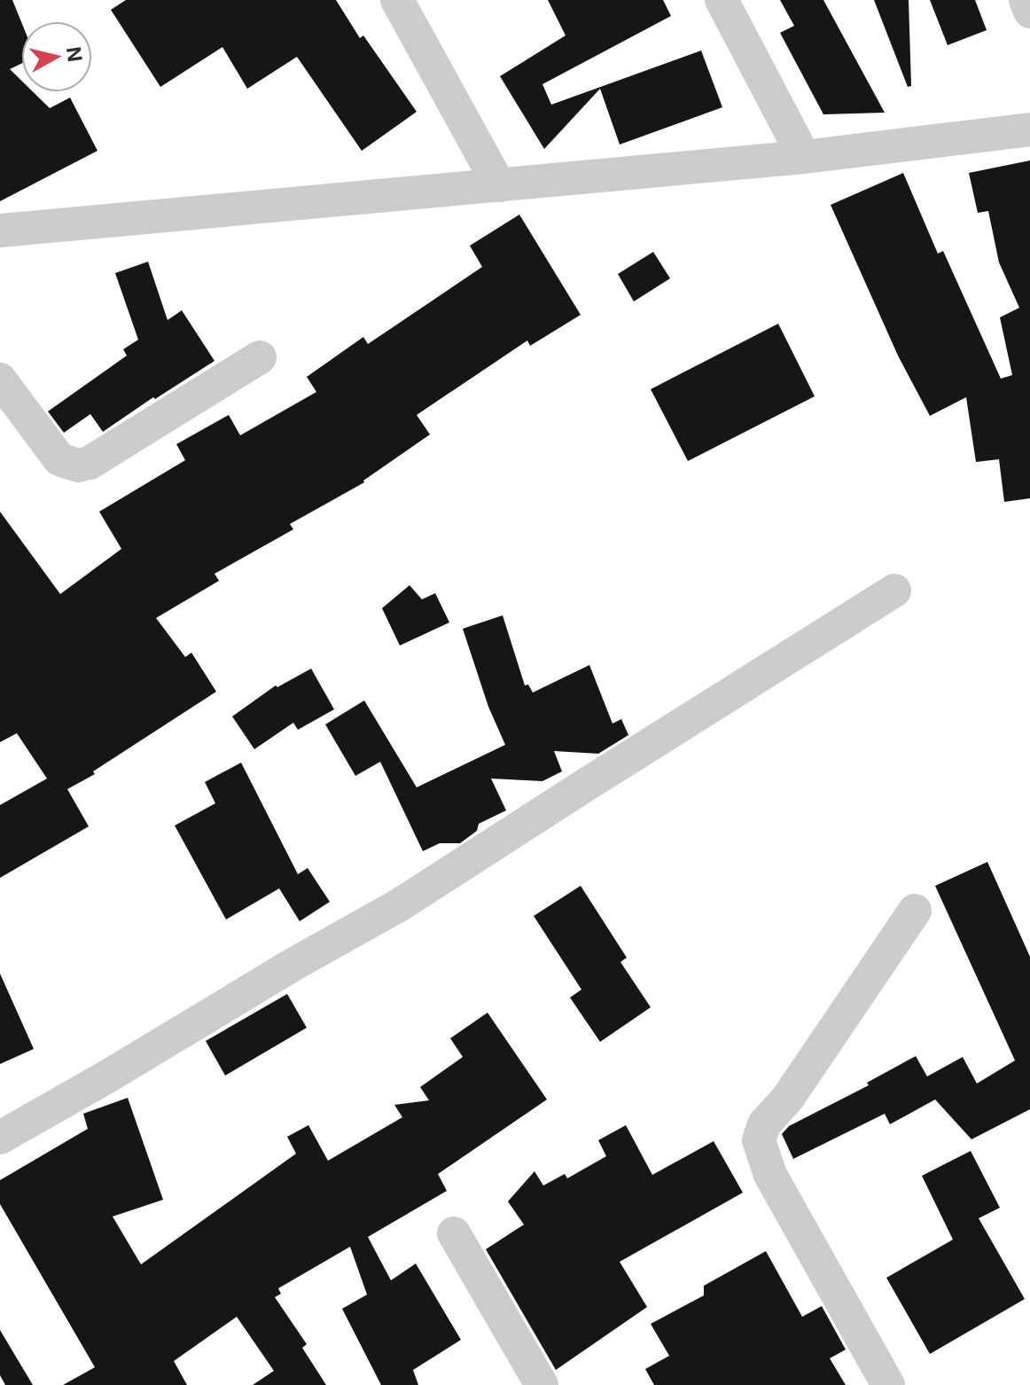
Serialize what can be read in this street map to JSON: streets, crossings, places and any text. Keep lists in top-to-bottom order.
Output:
{
  "north": "right"
}
